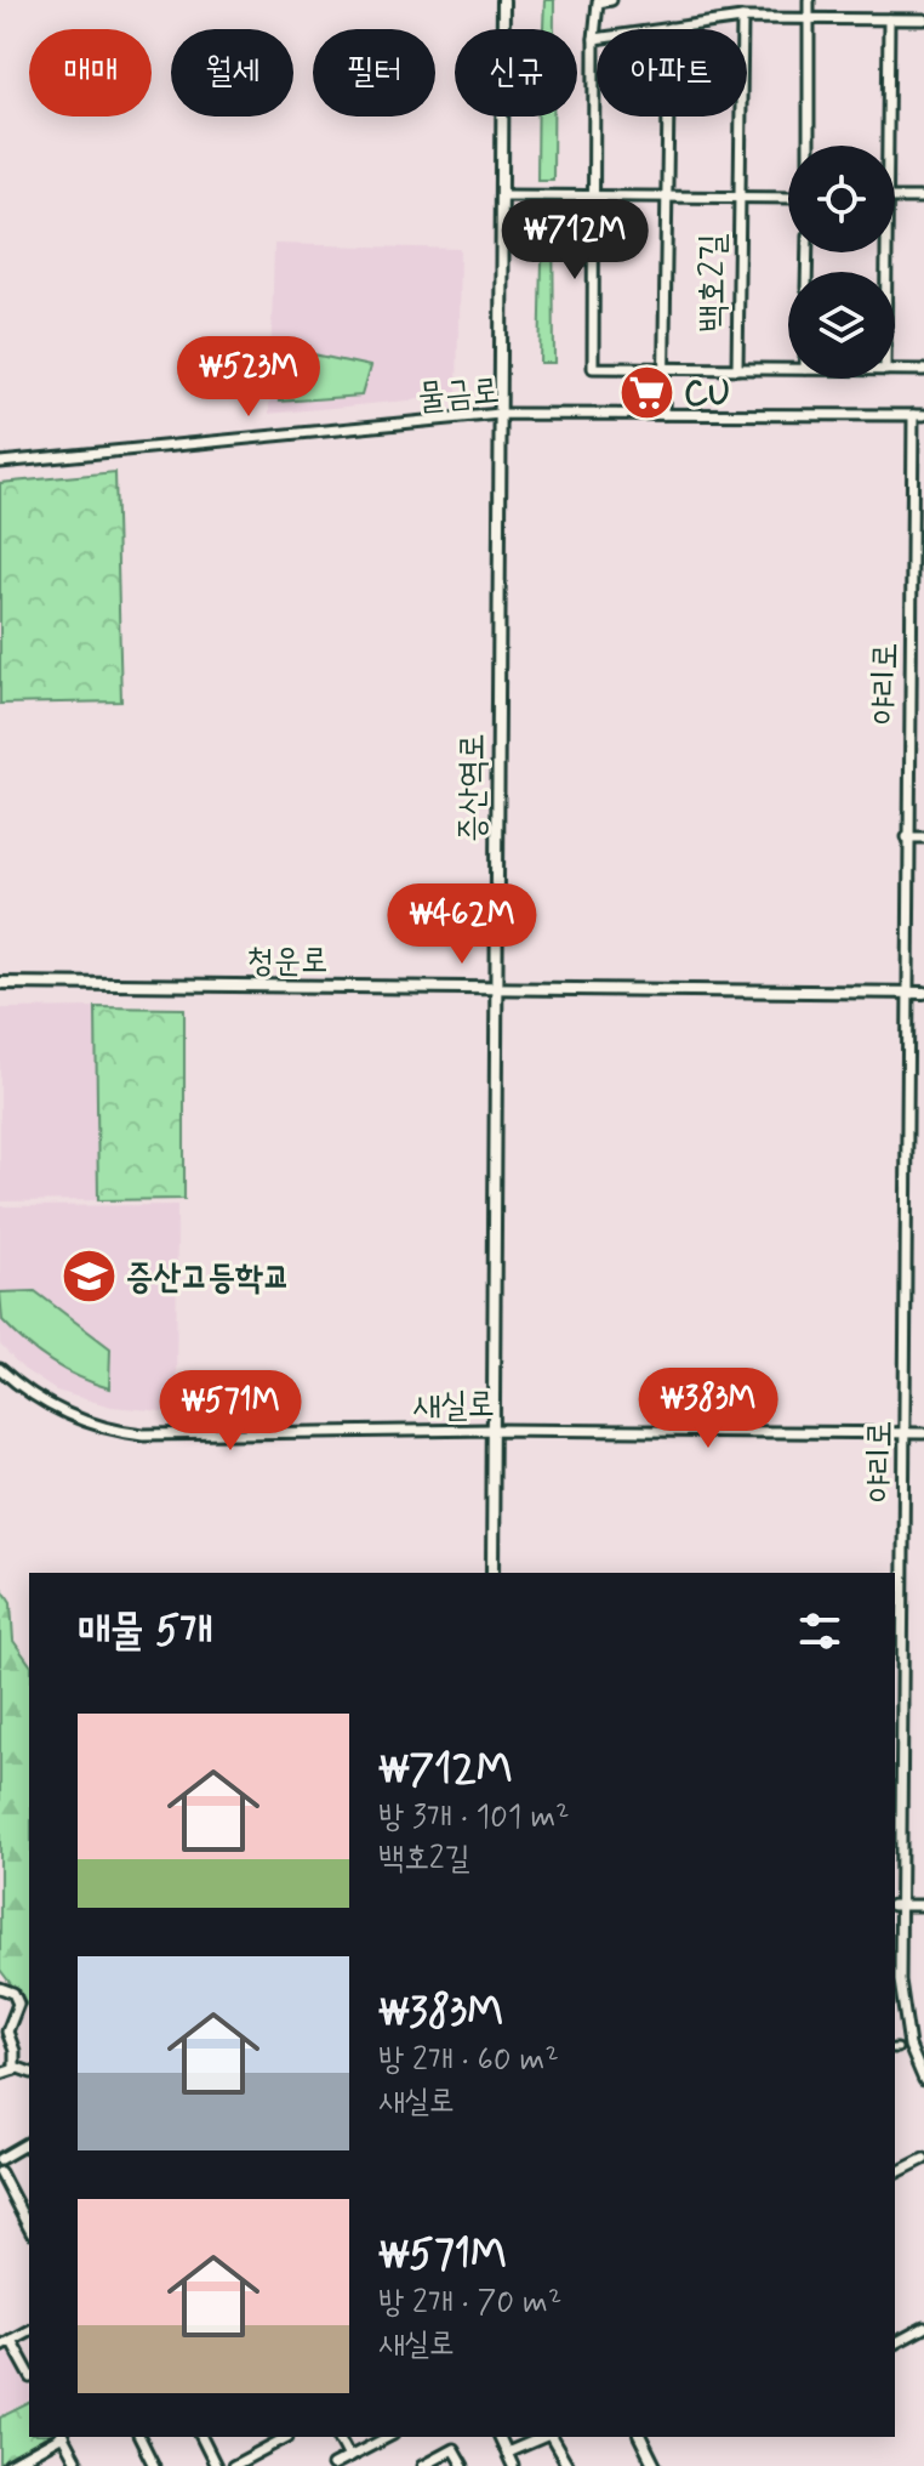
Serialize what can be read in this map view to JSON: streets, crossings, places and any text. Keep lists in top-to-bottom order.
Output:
{
  "streets": {
    "street": [
      "백호2길",
      "물금로",
      "야리로",
      "증산역로",
      "청운로",
      "새실로"
    ]
  },
  "crossings": [
    ["물금로", "야리로"],
    ["물금로", "증산역로"],
    ["야리로", "청운로"],
    ["야리로", "새실로"],
    ["증산역로", "청운로"],
    ["증산역로", "새실로"]
  ],
  "places": {
    "supermarket": ["CU"],
    "school or university": ["증산고등학교"]
  },
  "page": {
    "chip": [
      "매매",
      "월세",
      "필터",
      "신규",
      "아파트"
    ],
    "price": [
      "₩712M",
      "₩523M",
      "₩462M",
      "₩383M",
      "₩571M"
    ],
    "heading": "매물 5개",
    "list": [
      {
        "name": "₩712M",
        "note": "방 3개 · 101 m² · 백호2길"
      },
      {
        "name": "₩383M",
        "note": "방 2개 · 60 m² · 새실로"
      },
      {
        "name": "₩571M",
        "note": "방 2개 · 70 m² · 새실로"
      }
    ]
  }
}
